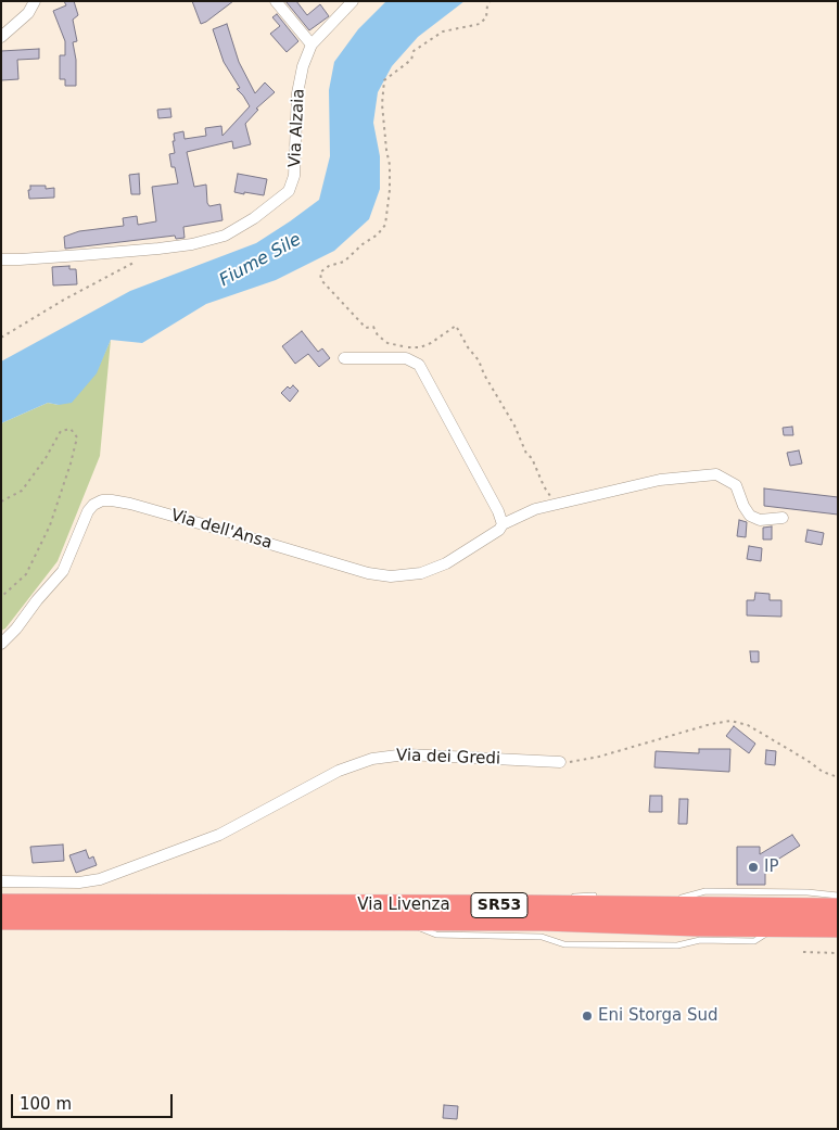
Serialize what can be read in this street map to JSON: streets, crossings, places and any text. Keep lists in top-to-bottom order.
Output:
{
  "streets": {
    "highway": ["Via Livenza", "SR53"],
    "street": ["Via Alzaia", "Via dell'Ansa", "Via dei Gredi"]
  },
  "water": ["Fiume Sile"],
  "places": ["IP", "Eni Storga Sud"],
  "scale_bar": "100 m"
}
